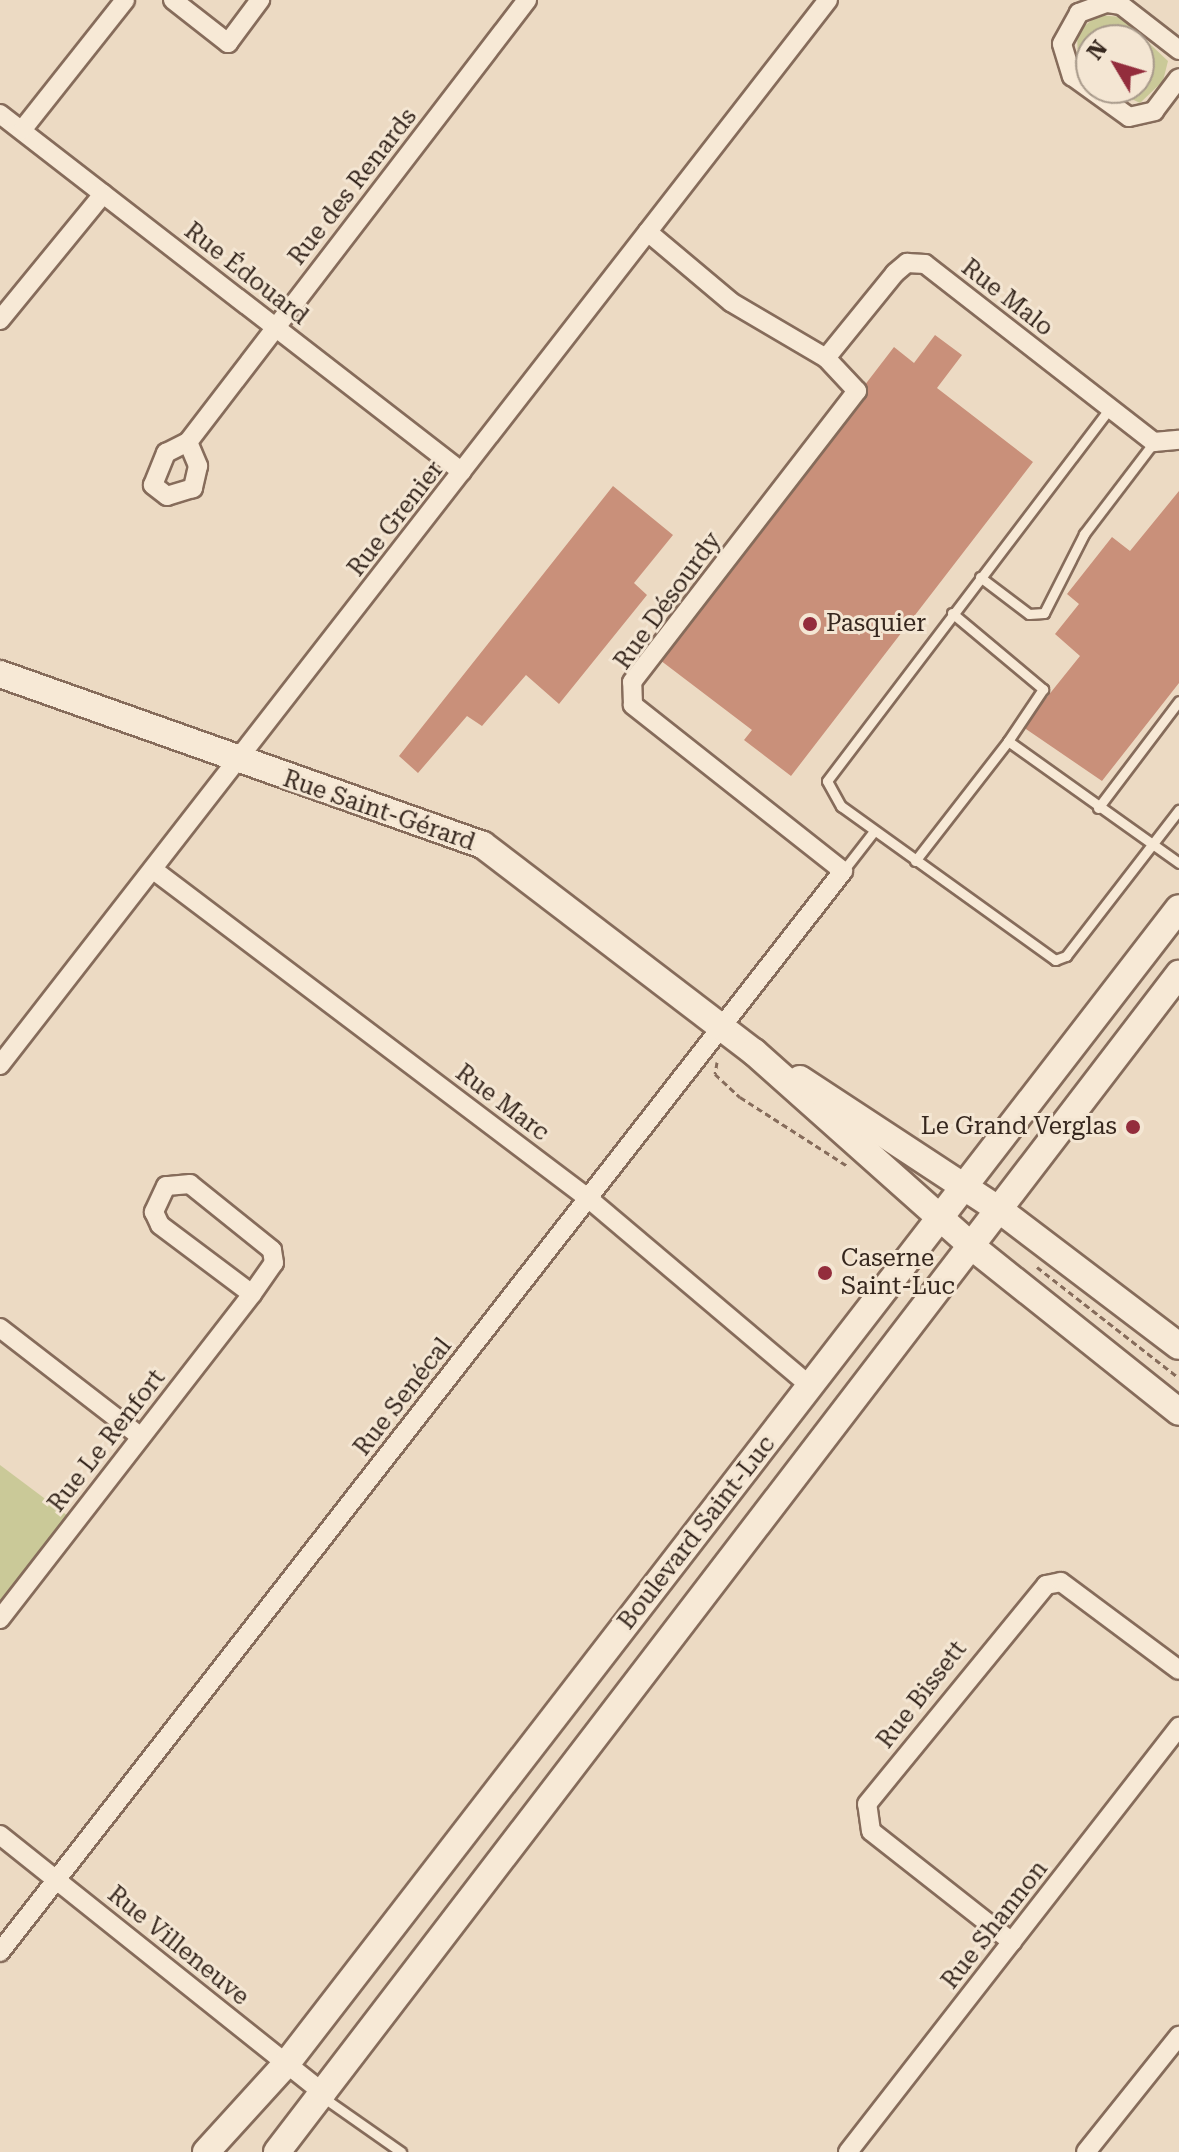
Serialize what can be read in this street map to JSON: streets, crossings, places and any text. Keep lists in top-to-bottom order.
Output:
{
  "streets": {
    "street": [
      "Rue des Renards",
      "Rue Édouard",
      "Rue Malo",
      "Rue Grenier",
      "Rue Désourdy",
      "Rue Saint-Gérard",
      "Rue Marc",
      "Rue Senécal",
      "Rue Le Renfort",
      "Boulevard Saint-Luc",
      "Rue Bissett",
      "Rue Shannon",
      "Rue Villeneuve"
    ]
  },
  "crossings": [
    ["Rue des Renards", "Rue Édouard"],
    ["Rue Édouard", "Rue Grenier"],
    ["Rue Malo", "Rue Désourdy"],
    ["Rue Grenier", "Rue Saint-Gérard"],
    ["Rue Grenier", "Rue Marc"],
    ["Rue Désourdy", "Rue Senécal"],
    ["Rue Saint-Gérard", "Rue Senécal"],
    ["Rue Saint-Gérard", "Boulevard Saint-Luc"],
    ["Rue Marc", "Rue Senécal"],
    ["Rue Marc", "Boulevard Saint-Luc"],
    ["Rue Senécal", "Rue Villeneuve"],
    ["Boulevard Saint-Luc", "Rue Villeneuve"],
    ["Rue Bissett", "Rue Shannon"]
  ],
  "places": ["Pasquier", "Le Grand Verglas", "Caserne Saint-Luc"],
  "north": "top left"
}
